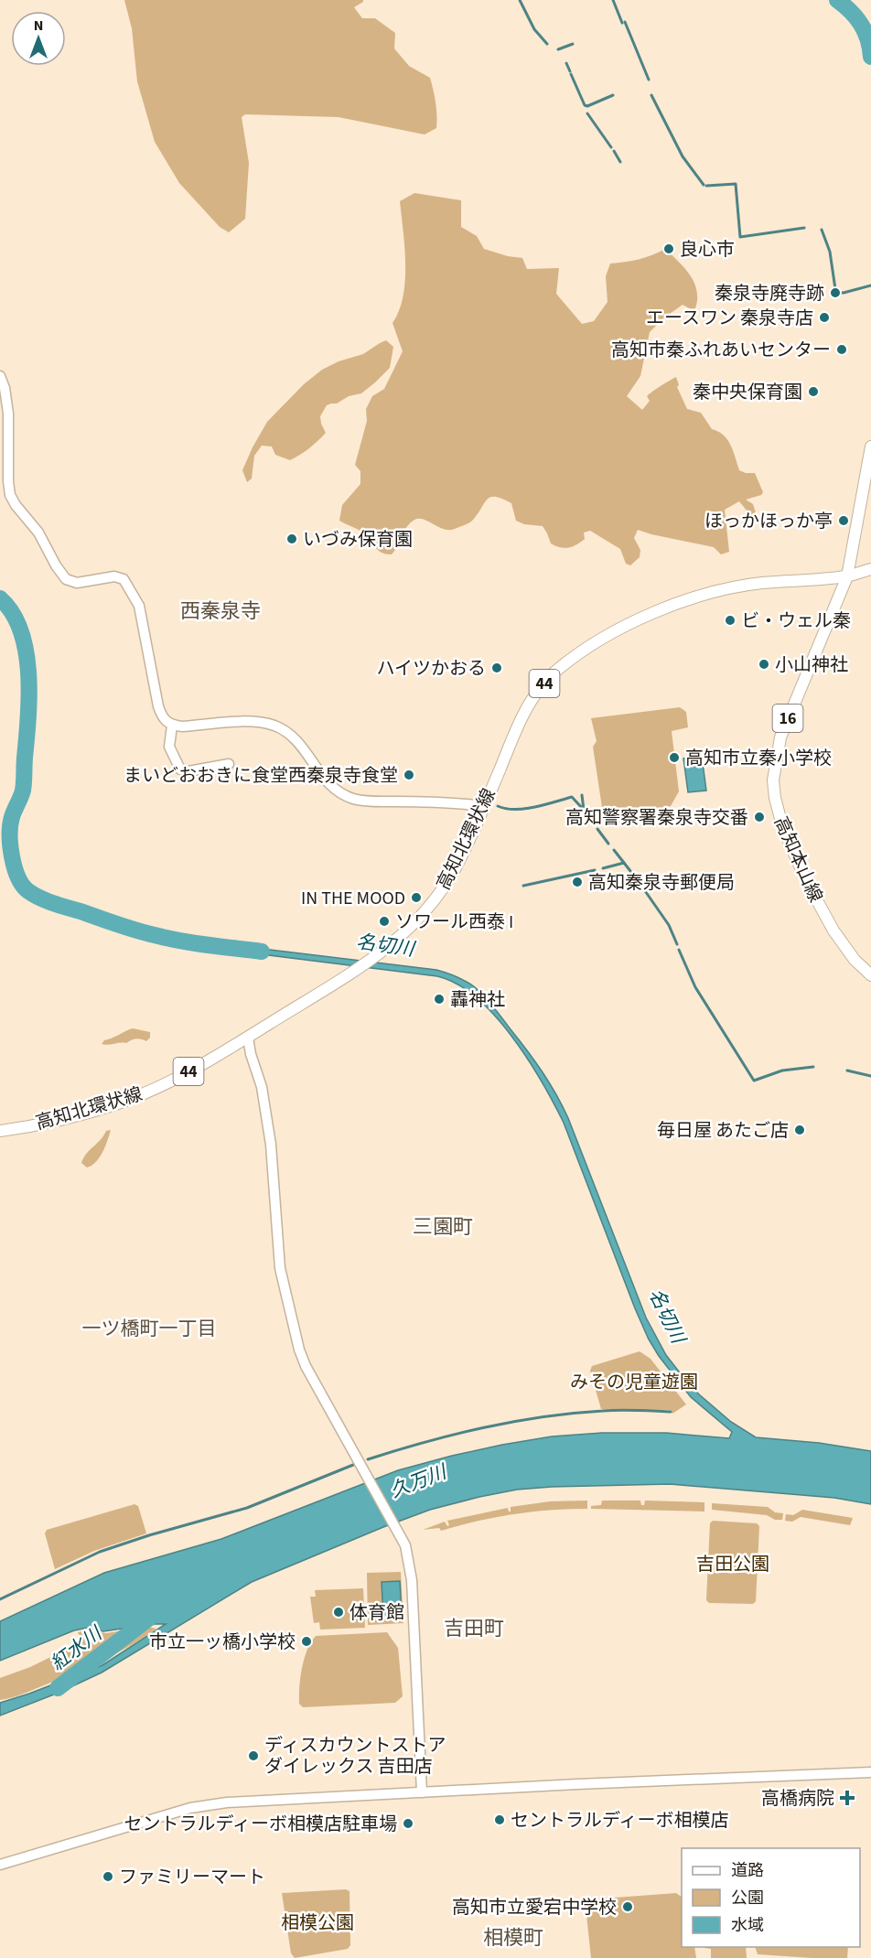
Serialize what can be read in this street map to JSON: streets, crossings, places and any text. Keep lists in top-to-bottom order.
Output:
{
  "streets": {
    "main road": [
      "44",
      "16",
      "高知北環状線",
      "高知本山線"
    ]
  },
  "crossings": [
    ["高知北環状線", "高知本山線"]
  ],
  "districts": [
    "西秦泉寺",
    "三園町",
    "一ツ橋町一丁目",
    "吉田町",
    "相模町"
  ],
  "water": ["名切川", "久万川", "紅水川"],
  "parks": ["みその児童遊園", "吉田公園", "相模公園"],
  "places": {
    "other": [
      "良心市",
      "秦泉寺廃寺跡",
      "エースワン 秦泉寺店",
      "高知市秦ふれあいセンター",
      "秦中央保育園",
      "ほっかほっか亭",
      "いづみ保育園",
      "ビ・ウェル秦",
      "小山神社",
      "ハイツかおる",
      "高知市立秦小学校",
      "まいどおおきに食堂西秦泉寺食堂",
      "高知警察署秦泉寺交番",
      "高知秦泉寺郵便局",
      "IN THE MOOD",
      "ソワール西泰 I",
      "轟神社",
      "毎日屋 あたご店",
      "体育館",
      "市立一ッ橋小学校",
      "ディスカウントストア ダイレックス 吉田店",
      "セントラルディーボ相模店",
      "セントラルディーボ相模店駐車場",
      "ファミリーマート",
      "高知市立愛宕中学校"
    ],
    "health": ["高橋病院"]
  },
  "legend": ["道路", "公園", "水域"],
  "north": "top"
}
